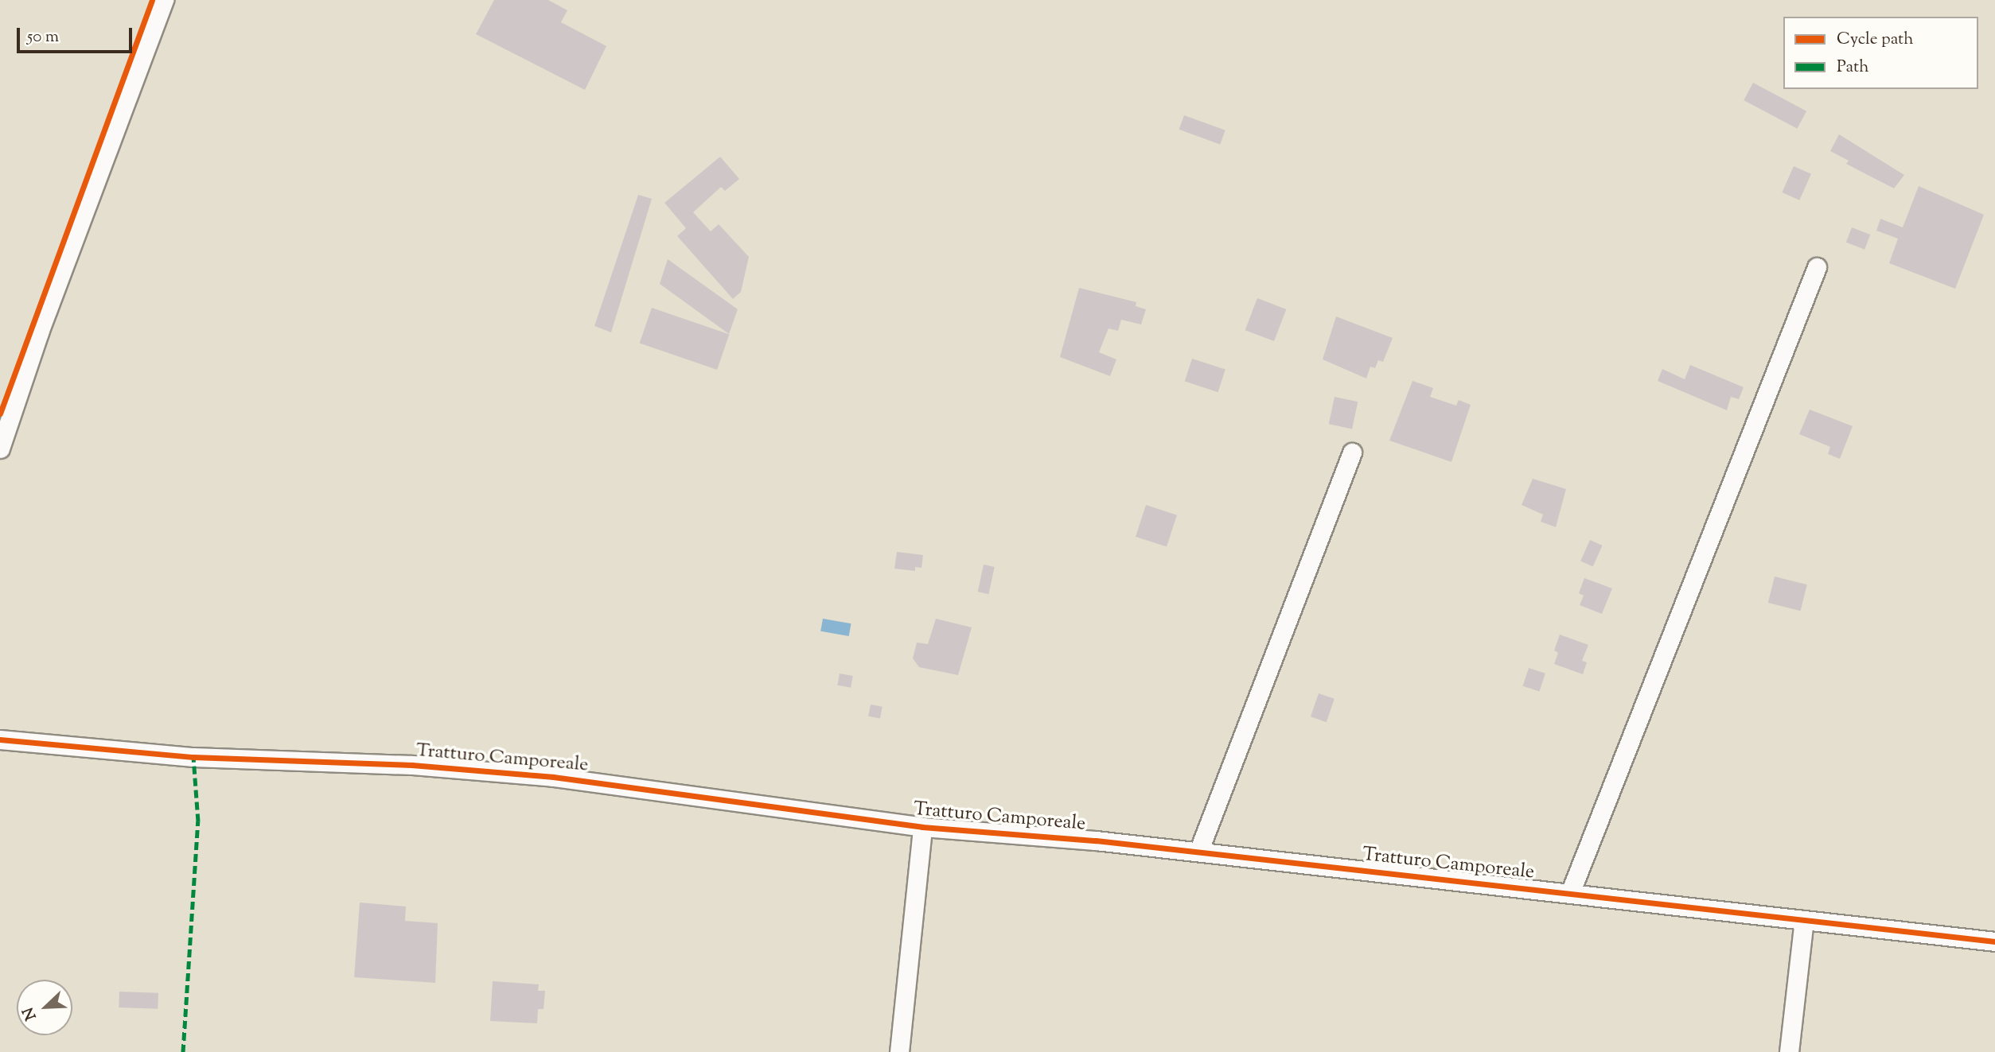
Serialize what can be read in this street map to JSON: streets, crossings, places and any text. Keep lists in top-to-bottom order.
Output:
{
  "streets": {
    "street": ["Tratturo Camporeale"]
  },
  "legend": ["Cycle path", "Path"],
  "scale_bar": "50 m",
  "north": "bottom left"
}
